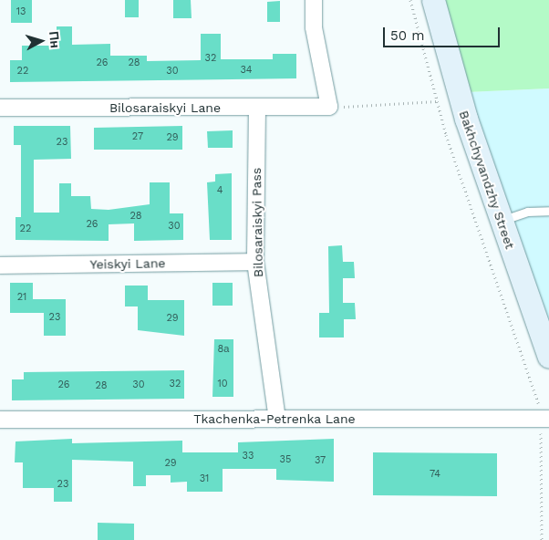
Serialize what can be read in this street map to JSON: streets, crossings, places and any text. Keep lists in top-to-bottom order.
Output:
{
  "streets": {
    "street": [
      "Bilosaraiskyi Lane",
      "Bakhchyvandzhy Street",
      "Bilosaraiskyi Pass",
      "Yeiskyi Lane",
      "Tkachenka-Petrenka Lane"
    ]
  },
  "crossings": [
    ["Bilosaraiskyi Lane", "Bilosaraiskyi Pass"],
    ["Bilosaraiskyi Pass", "Yeiskyi Lane"],
    ["Bilosaraiskyi Pass", "Tkachenka-Petrenka Lane"]
  ],
  "house_numbers": [
    "13",
    "32",
    "26",
    "28",
    "34",
    "22",
    "30",
    "27",
    "29",
    "23",
    "4",
    "28",
    "26",
    "30",
    "22",
    "21",
    "23",
    "29",
    "8а",
    "32",
    "10",
    "26",
    "30",
    "28",
    "33",
    "35",
    "37",
    "29",
    "74",
    "31",
    "23"
  ],
  "scale_bar": "50 m",
  "north": "right"
}
